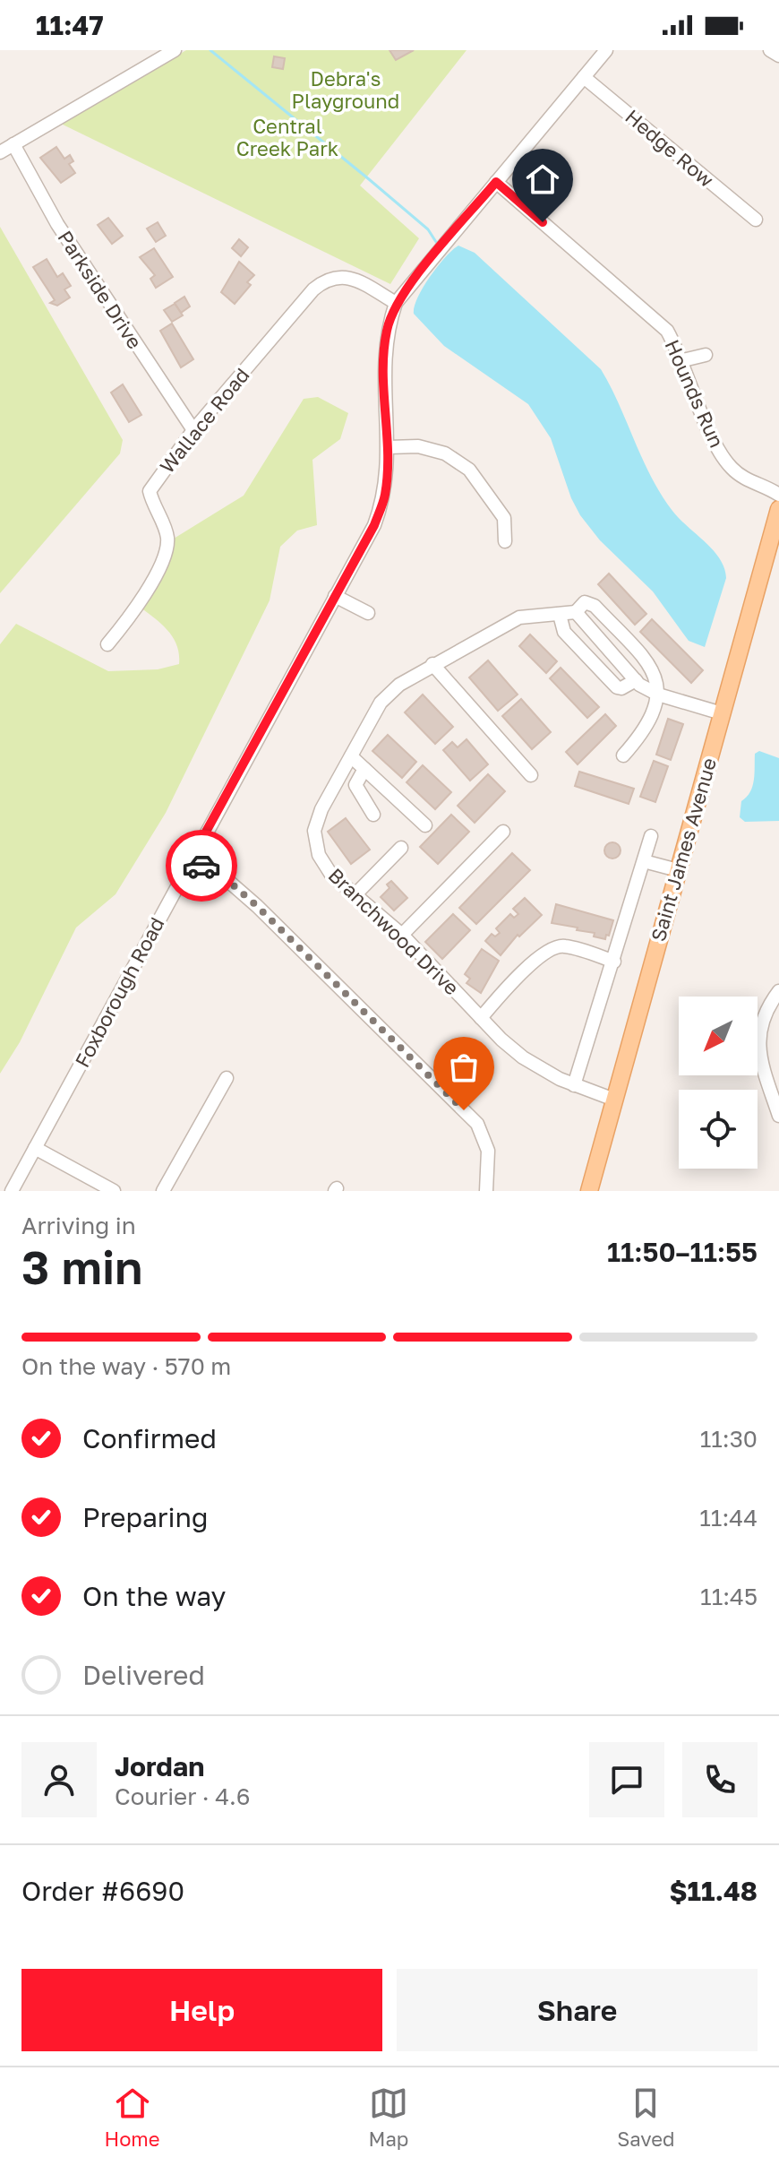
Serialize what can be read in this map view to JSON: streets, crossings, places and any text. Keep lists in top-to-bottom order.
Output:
{
  "streets": {
    "main road": ["Saint James Avenue"],
    "street": [
      "Hedge Row",
      "Parkside Drive",
      "Hounds Run",
      "Wallace Road",
      "Branchwood Drive",
      "Foxborough Road"
    ]
  },
  "crossings": [
    ["Hedge Row", "Foxborough Road"],
    ["Parkside Drive", "Wallace Road"],
    ["Hounds Run", "Foxborough Road"],
    ["Wallace Road", "Foxborough Road"],
    ["Saint James Avenue", "Branchwood Drive"]
  ],
  "parks": ["Debra's Playground", "Central Creek Park"],
  "north": "bottom left",
  "page": {
    "status": "11:47",
    "heading": ["3 min", "Arriving in", "11:50–11:55"],
    "panel": [
      "Jordan",
      "Courier · 4.6",
      "Order #6690",
      "$11.48"
    ],
    "bar": "On the way · 570 m",
    "list": [
      ["Confirmed", "11:30"],
      ["Preparing", "11:44"],
      ["On the way", "11:45"],
      "Delivered"
    ],
    "buttons": ["Help", "Share"],
    "tabs": ["Home", "Map", "Saved"]
  }
}
